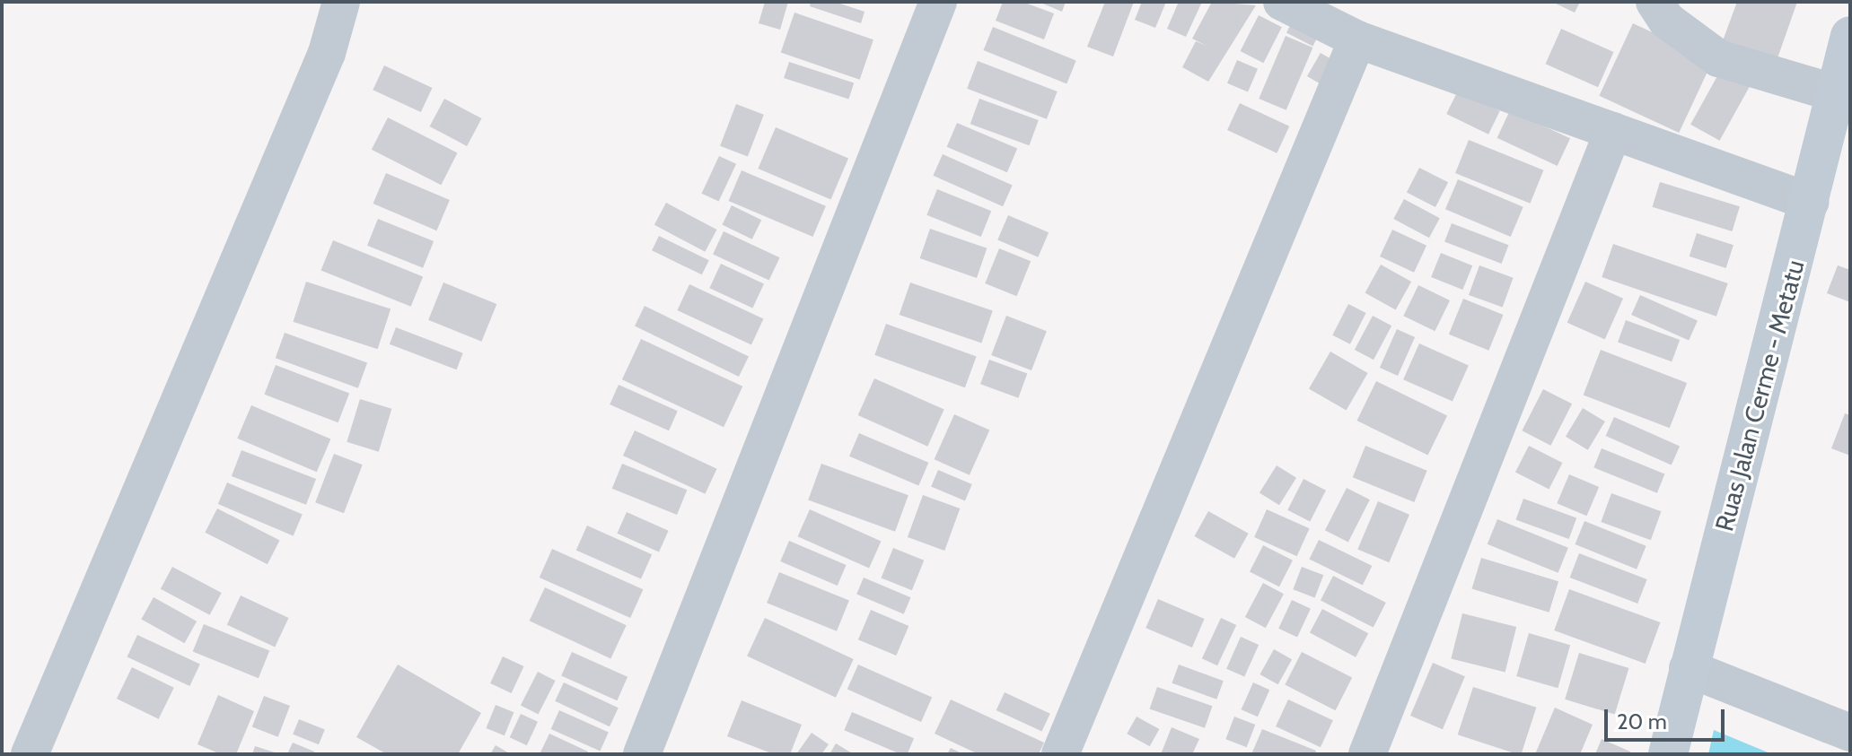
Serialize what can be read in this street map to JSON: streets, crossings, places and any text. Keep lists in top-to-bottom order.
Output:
{
  "streets": {
    "main road": ["Ruas Jalan Cerme - Metatu"]
  },
  "scale_bar": "20 m"
}
